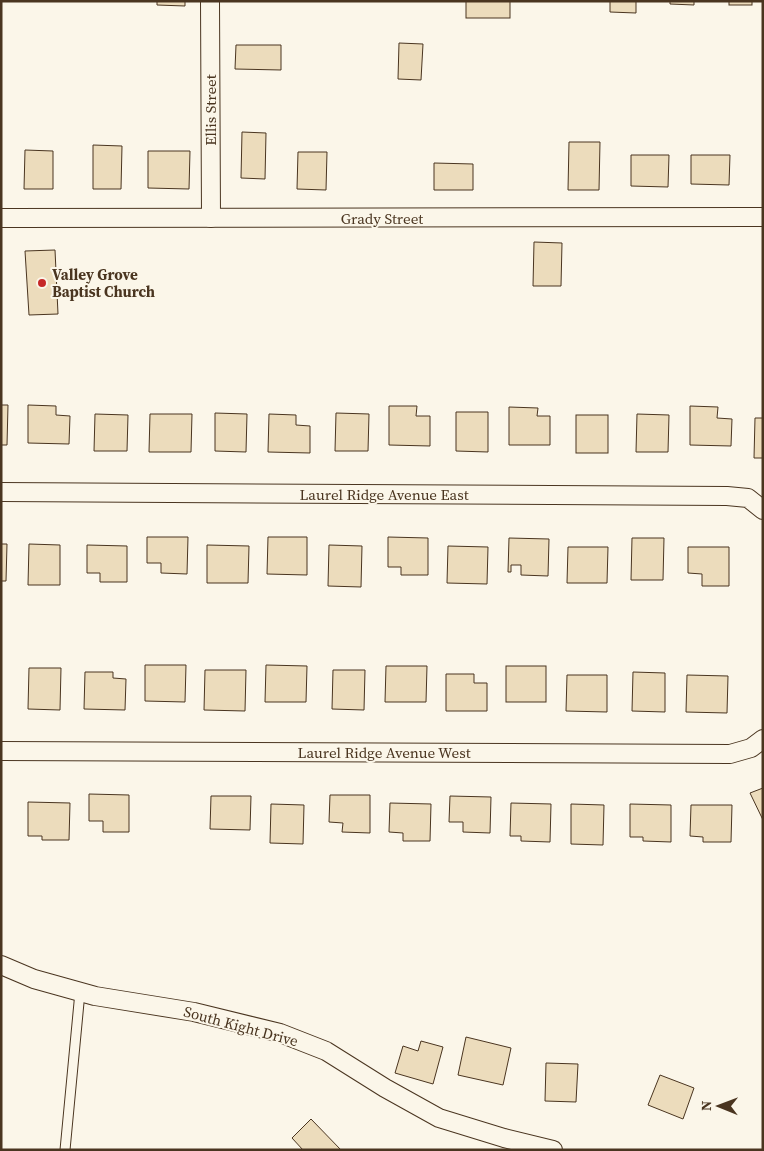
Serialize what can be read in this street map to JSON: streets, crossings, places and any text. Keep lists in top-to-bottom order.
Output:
{
  "streets": {
    "street": [
      "Ellis Street",
      "Grady Street",
      "Laurel Ridge Avenue East",
      "Laurel Ridge Avenue West",
      "South Kight Drive"
    ]
  },
  "crossings": [
    ["Ellis Street", "Grady Street"]
  ],
  "places": ["Valley Grove Baptist Church"],
  "north": "left"
}
